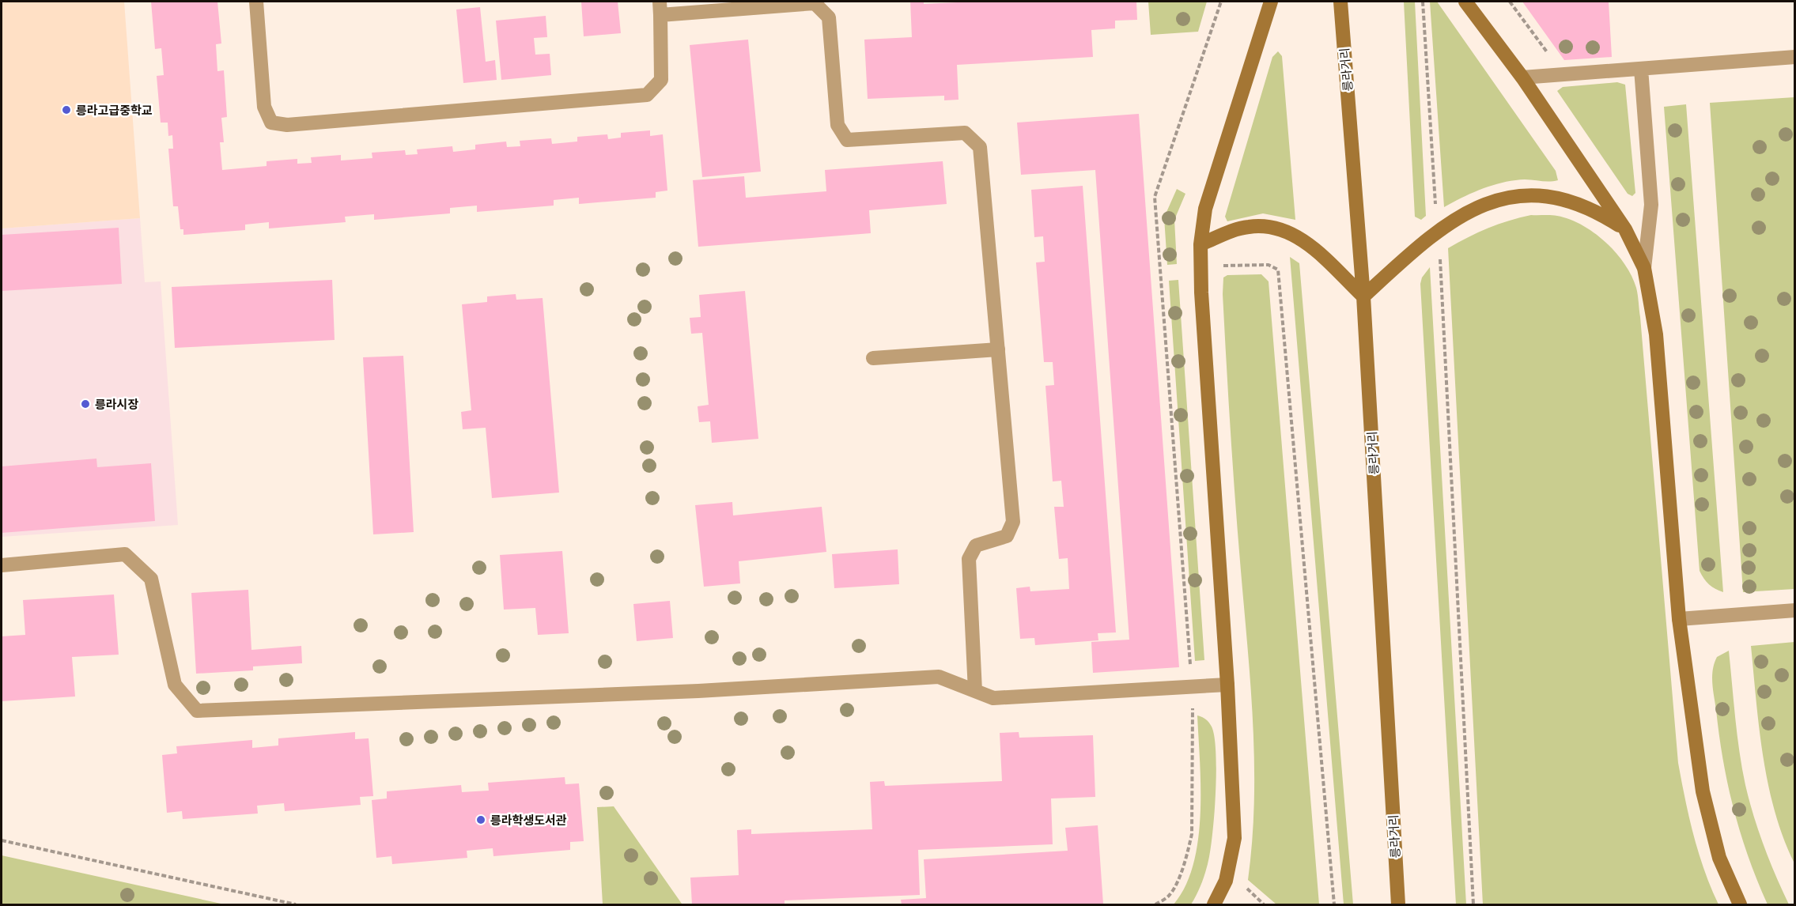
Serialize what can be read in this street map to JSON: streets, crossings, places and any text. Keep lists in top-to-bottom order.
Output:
{
  "streets": {
    "main road": ["릉라거리"]
  },
  "places": ["릉라고급중학교", "릉라시장", "릉라학생도서관"]
}
